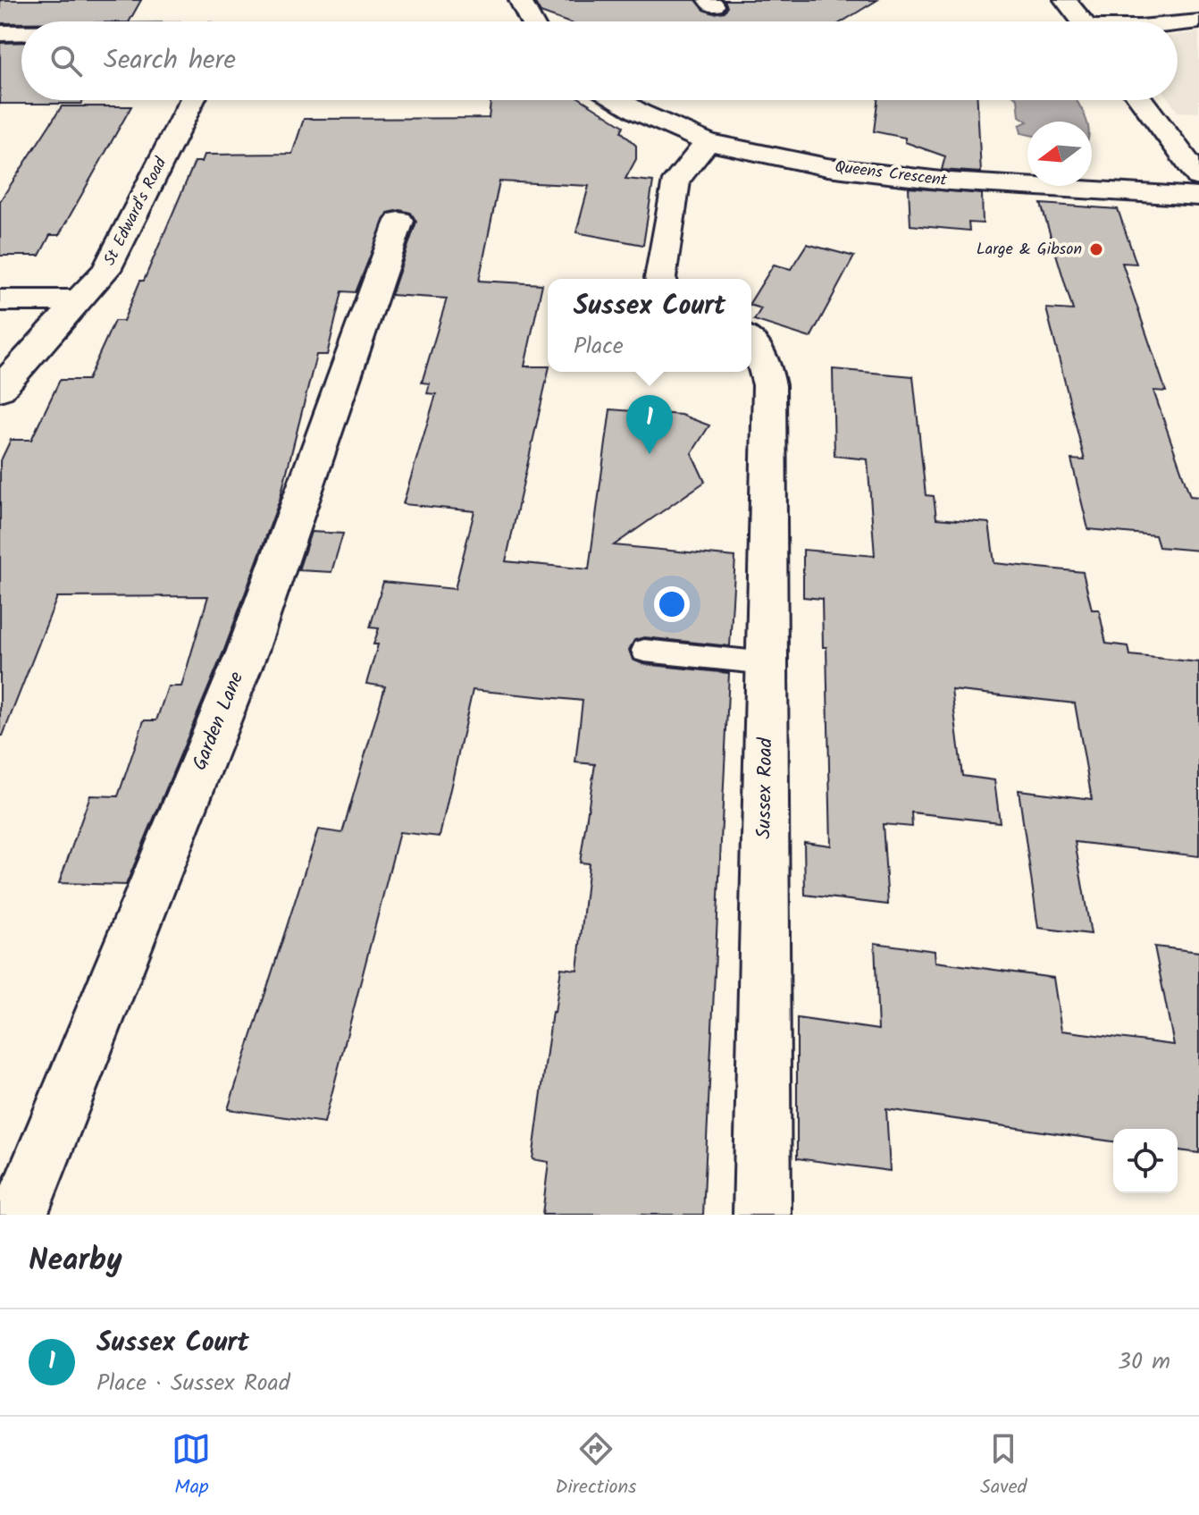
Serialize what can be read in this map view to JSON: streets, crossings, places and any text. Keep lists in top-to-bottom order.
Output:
{
  "streets": {
    "street": [
      "Queens Crescent",
      "St Edward's Road",
      "Garden Lane",
      "Sussex Road"
    ]
  },
  "places": ["Large & Gibson"],
  "north": "left",
  "page": {
    "search": "Search here",
    "popup": ["Sussex Court", "Place"],
    "pins": "1",
    "heading": "Nearby",
    "list": [
      {
        "mark": "1",
        "name": "Sussex Court",
        "note": "Place · Sussex Road",
        "value": "30 m"
      }
    ],
    "nav": ["Map", "Directions", "Saved"]
  }
}
